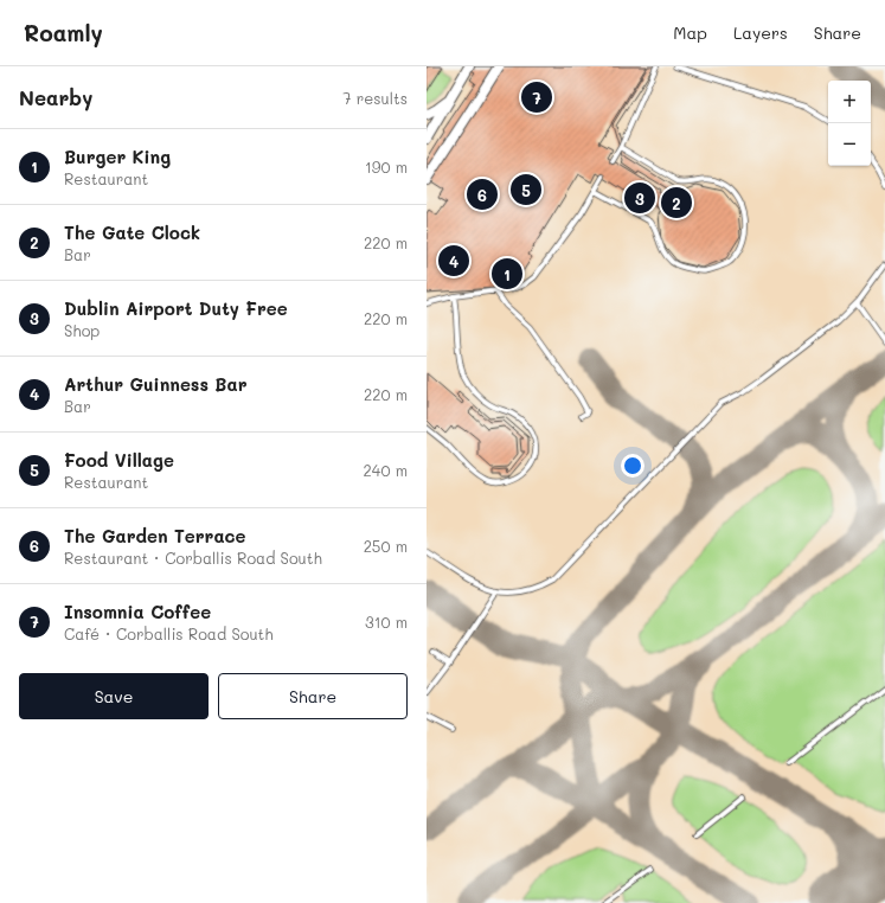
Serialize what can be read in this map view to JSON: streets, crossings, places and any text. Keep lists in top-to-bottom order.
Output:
{
  "page": {
    "header": "Roamly",
    "nav": ["Map", "Layers", "Share"],
    "heading": ["Nearby", "7 results"],
    "pins": [
      "7",
      "5",
      "6",
      "3",
      "2",
      "4",
      "1"
    ],
    "map_buttons": ["+", "−"],
    "list": [
      {
        "mark": "1",
        "name": "Burger King",
        "note": "Restaurant",
        "value": "190 m"
      },
      {
        "mark": "2",
        "name": "The Gate Clock",
        "note": "Bar",
        "value": "220 m"
      },
      {
        "mark": "3",
        "name": "Dublin Airport Duty Free",
        "note": "Shop",
        "value": "220 m"
      },
      {
        "mark": "4",
        "name": "Arthur Guinness Bar",
        "note": "Bar",
        "value": "220 m"
      },
      {
        "mark": "5",
        "name": "Food Village",
        "note": "Restaurant",
        "value": "240 m"
      },
      {
        "mark": "6",
        "name": "The Garden Terrace",
        "note": "Restaurant · Corballis Road South",
        "value": "250 m"
      },
      {
        "mark": "7",
        "name": "Insomnia Coffee",
        "note": "Café · Corballis Road South",
        "value": "310 m"
      }
    ],
    "buttons": ["Save", "Share"]
  }
}
